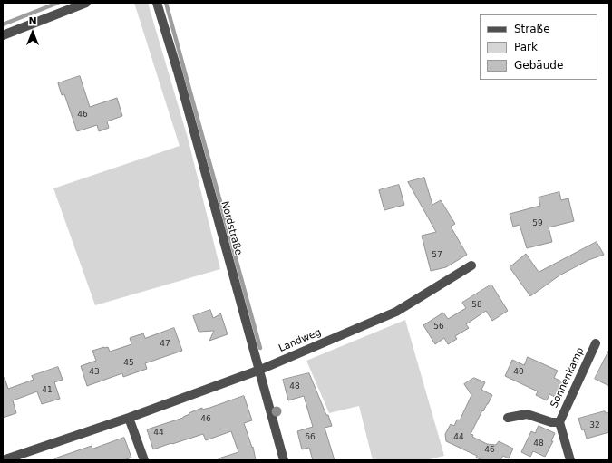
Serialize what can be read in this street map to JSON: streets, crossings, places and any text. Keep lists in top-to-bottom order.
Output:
{
  "streets": {
    "street": ["Nordstraße", "Landweg", "Sonnenkamp"]
  },
  "crossings": [
    ["Nordstraße", "Landweg"]
  ],
  "house_numbers": [
    "46",
    "59",
    "57",
    "58",
    "56",
    "47",
    "45",
    "43",
    "40",
    "48",
    "41",
    "46",
    "32",
    "44",
    "66",
    "44",
    "48",
    "46"
  ],
  "legend": ["Straße", "Park", "Gebäude"],
  "north": "top"
}
